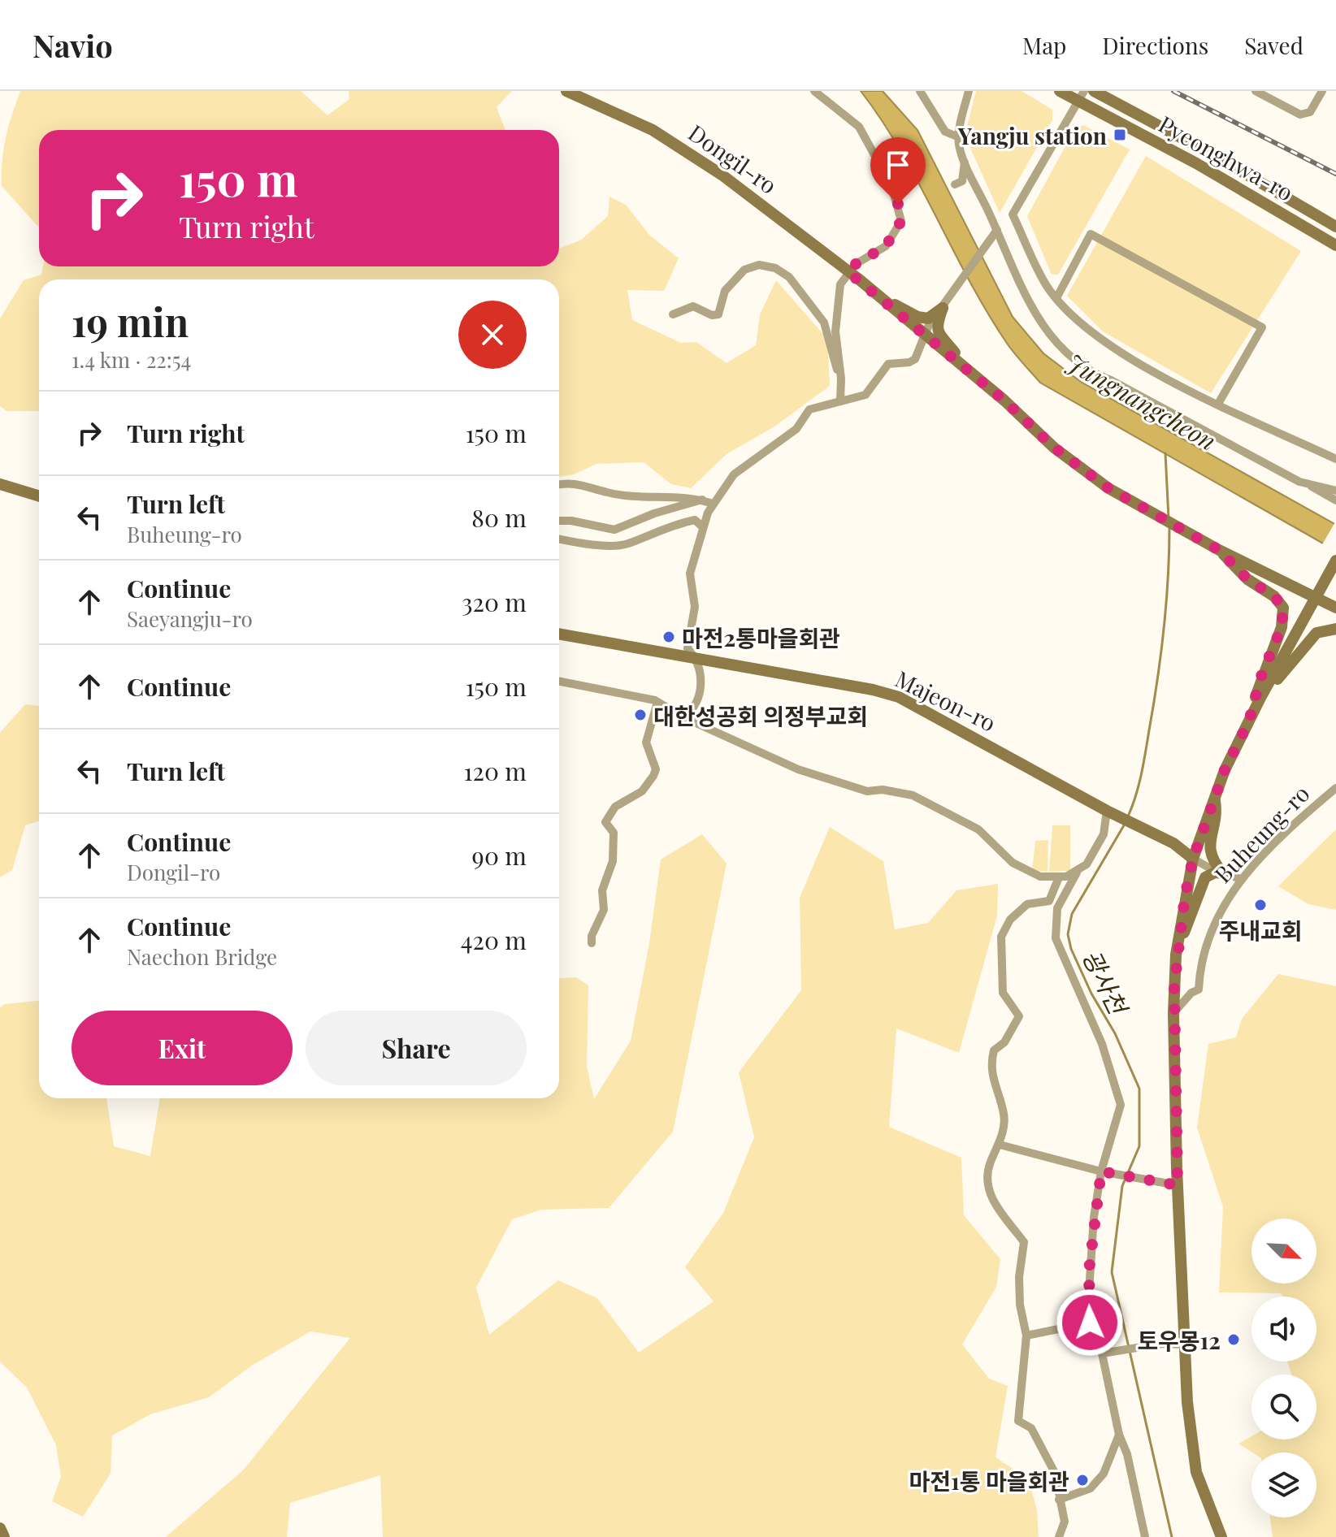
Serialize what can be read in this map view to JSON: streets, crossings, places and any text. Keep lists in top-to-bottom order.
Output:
{
  "streets": {
    "main road": [
      "Pyeonghwa-ro",
      "Dongil-ro",
      "Majeon-ro",
      "Buheung-ro"
    ]
  },
  "crossings": [
    ["Majeon-ro", "Buheung-ro"]
  ],
  "water": ["Jungnangcheon", "광사천"],
  "places": {
    "transit": ["Yangju station"],
    "other": [
      "마전2통마을회관",
      "대한성공회 의정부교회",
      "주내교회",
      "토우몽12",
      "마전1통 마을회관"
    ]
  },
  "north": "bottom right",
  "page": {
    "header": "Navio",
    "nav": ["Map", "Directions", "Saved"],
    "turn": ["150 m", "Turn right"],
    "heading": ["19 min", "1.4 km · 22:54"],
    "list": [
      {
        "name": "Turn right",
        "value": "150 m"
      },
      {
        "name": "Turn left",
        "note": "Buheung-ro",
        "value": "80 m"
      },
      {
        "name": "Continue",
        "note": "Saeyangju-ro",
        "value": "320 m"
      },
      {
        "name": "Continue",
        "value": "150 m"
      },
      {
        "name": "Turn left",
        "value": "120 m"
      },
      {
        "name": "Continue",
        "note": "Dongil-ro",
        "value": "90 m"
      },
      {
        "name": "Continue",
        "note": "Naechon Bridge",
        "value": "420 m"
      }
    ],
    "buttons": ["Exit", "Share"]
  }
}
